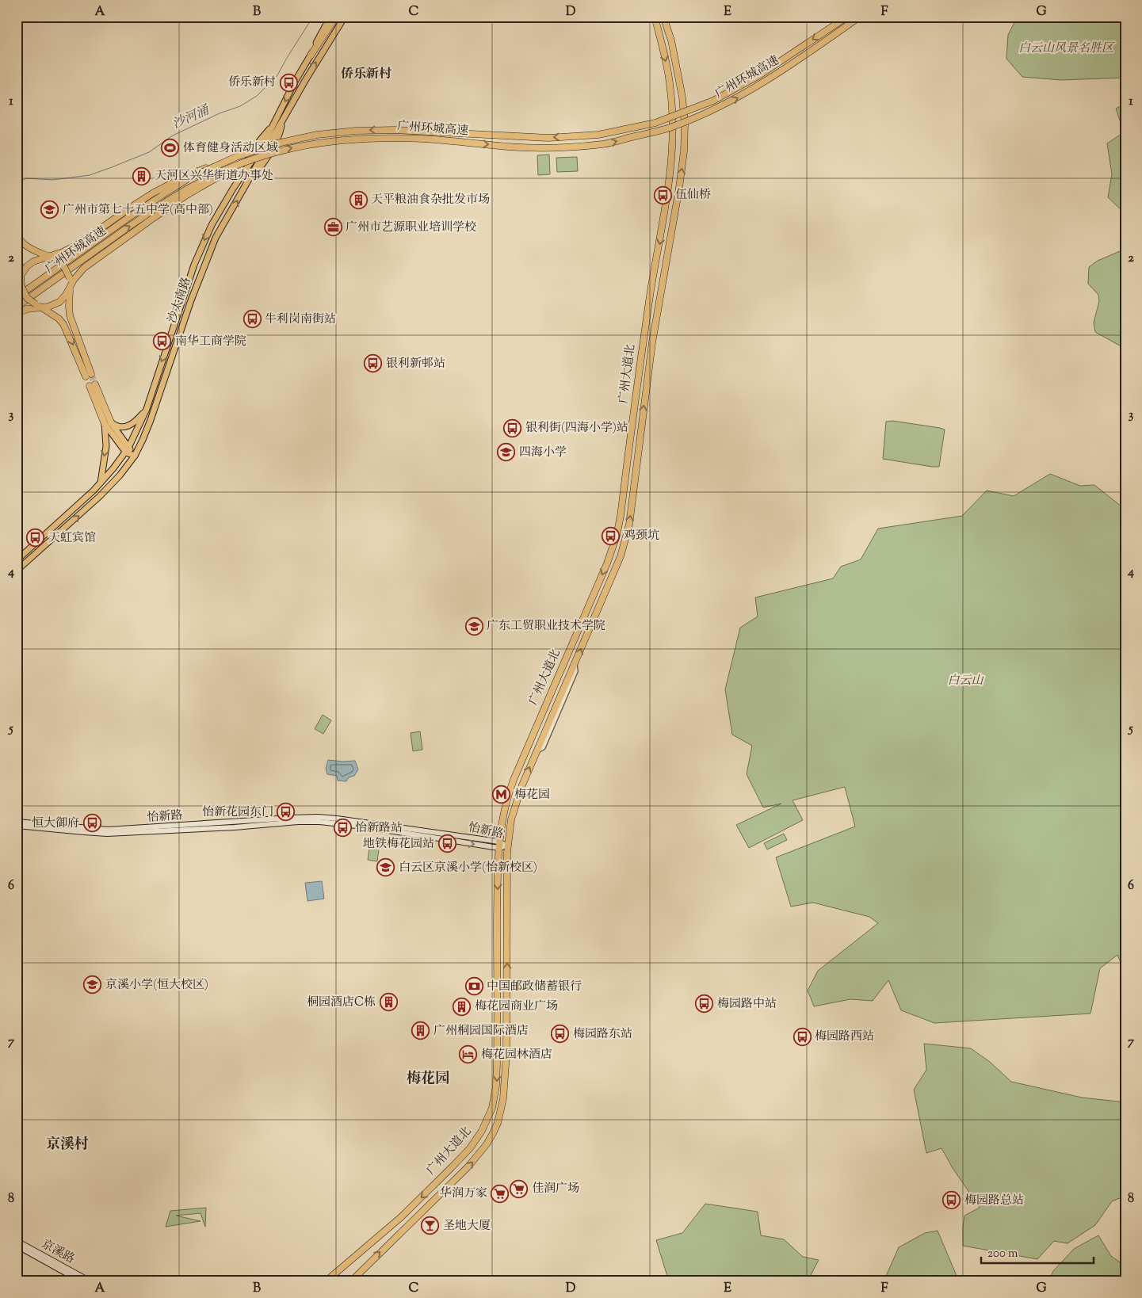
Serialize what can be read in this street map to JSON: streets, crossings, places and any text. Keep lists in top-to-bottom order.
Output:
{
  "streets": {
    "highway": ["广州环城高速", "广州大道北"],
    "main road": ["沙太南路", "怡新路", "京溪路"]
  },
  "crossings": [
    ["广州大道北", "怡新路"]
  ],
  "districts": ["侨乐新村", "梅花园", "京溪村"],
  "water": ["沙河涌"],
  "parks": ["白云山风景名胜区", "白云山"],
  "places": {
    "bus stop": [
      "侨乐新村",
      "伍仙桥",
      "牛利岗南街站",
      "南华工商学院",
      "银利新邨站",
      "银利街(四海小学)站",
      "鸡颈坑",
      "天虹宾馆",
      "怡新花园东门",
      "恒大御府",
      "怡新路站",
      "地铁梅花园站",
      "梅园路中站",
      "梅园路东站",
      "梅园路西站",
      "梅园路总站"
    ],
    "sports": ["体育健身活动区域"],
    "building": [
      "天河区兴华街道办事处",
      "天平粮油食杂批发市场",
      "桐园酒店C栋",
      "梅花园商业广场",
      "广州桐园国际酒店"
    ],
    "school or university": [
      "广州市第七十五中学(高中部)",
      "四海小学",
      "广东工贸职业技术学院",
      "白云区京溪小学(怡新校区)",
      "京溪小学(恒大校区)"
    ],
    "office": ["广州市艺源职业培训学校"],
    "metro station": ["梅花园"],
    "bank": ["中国邮政储蓄银行"],
    "hotel": ["梅花园林酒店"],
    "supermarket": ["佳润广场", "华润万家"],
    "bar": ["圣地大厦"]
  },
  "scale_bar": "200 m",
  "grid": {
    "columns": [
      "A",
      "B",
      "C",
      "D",
      "E",
      "F",
      "G"
    ],
    "rows": [
      "1",
      "2",
      "3",
      "4",
      "5",
      "6",
      "7",
      "8"
    ]
  }
}
